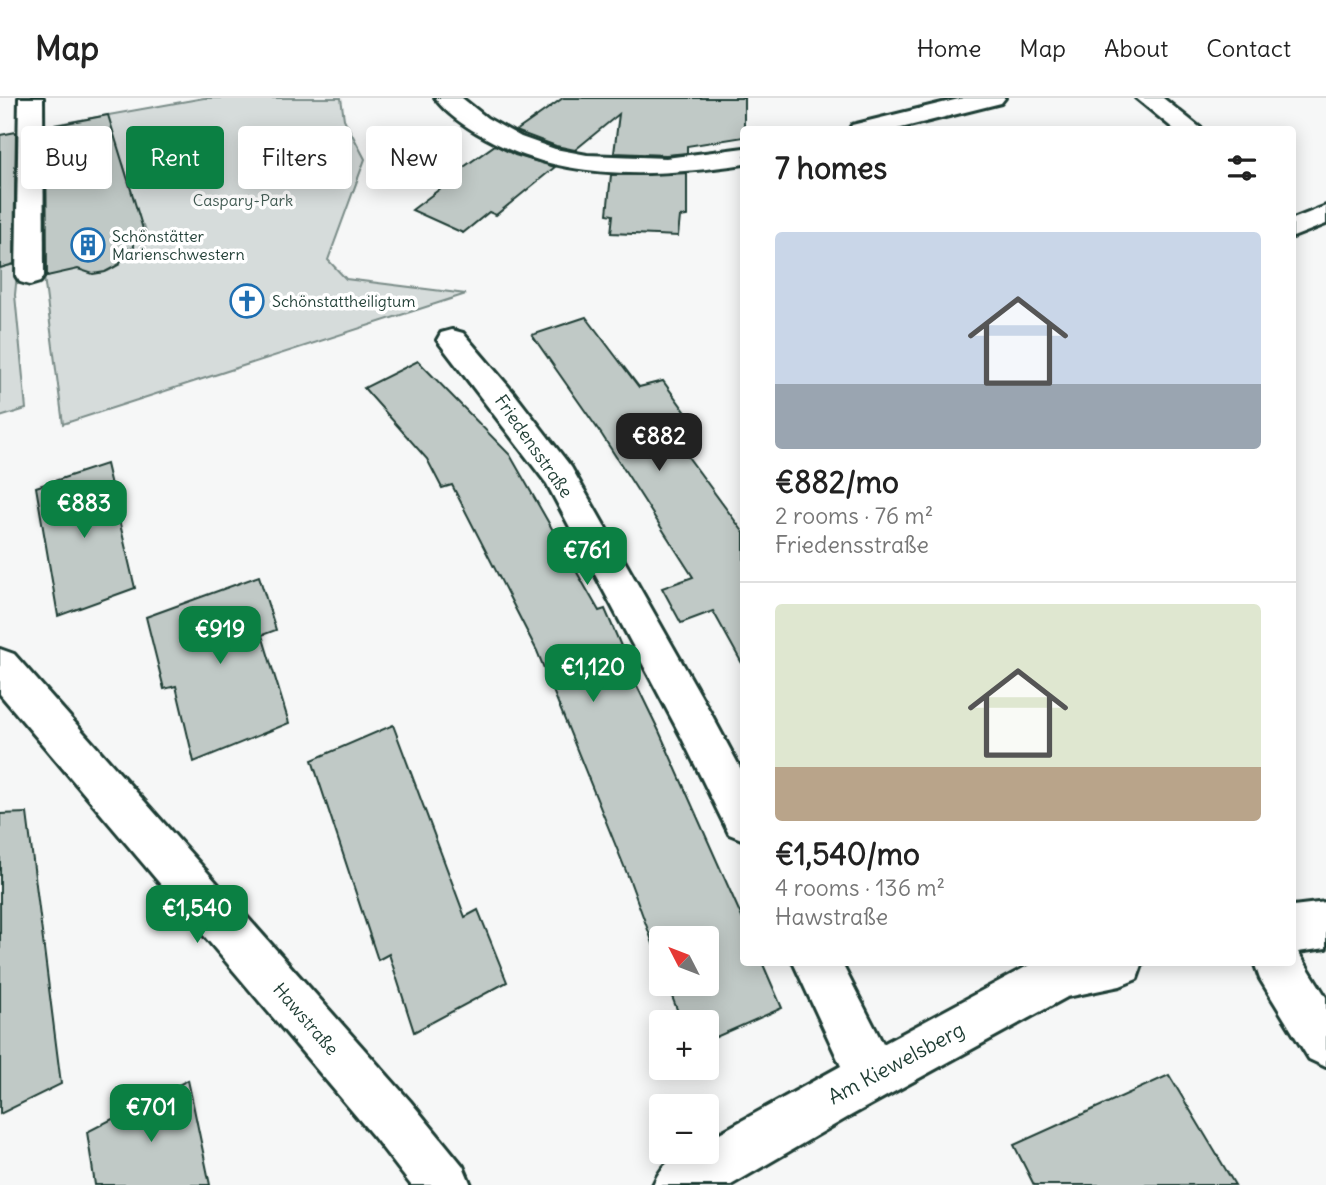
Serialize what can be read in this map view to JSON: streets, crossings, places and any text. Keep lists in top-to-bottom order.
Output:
{
  "streets": {
    "street": ["Friedensstraße", "Hawstraße", "Am Kiewelsberg"]
  },
  "parks": ["Caspary-Park"],
  "places": {
    "building": ["Schönstätter Marienschwestern"],
    "church": ["Schönstattheiligtum"]
  },
  "north": "top left",
  "page": {
    "header": "Map",
    "nav": [
      "Home",
      "Map",
      "About",
      "Contact"
    ],
    "chip": [
      "Buy",
      "Rent",
      "Filters",
      "New"
    ],
    "heading": "7 homes",
    "list": [
      {
        "name": "€882/mo",
        "note": "2 rooms · 76 m² · Friedensstraße"
      },
      {
        "name": "€1,540/mo",
        "note": "4 rooms · 136 m² · Hawstraße"
      }
    ],
    "price": [
      "€882",
      "€883",
      "€761",
      "€919",
      "€1,120",
      "€1,540",
      "€701"
    ],
    "map_buttons": ["+", "−"]
  }
}
